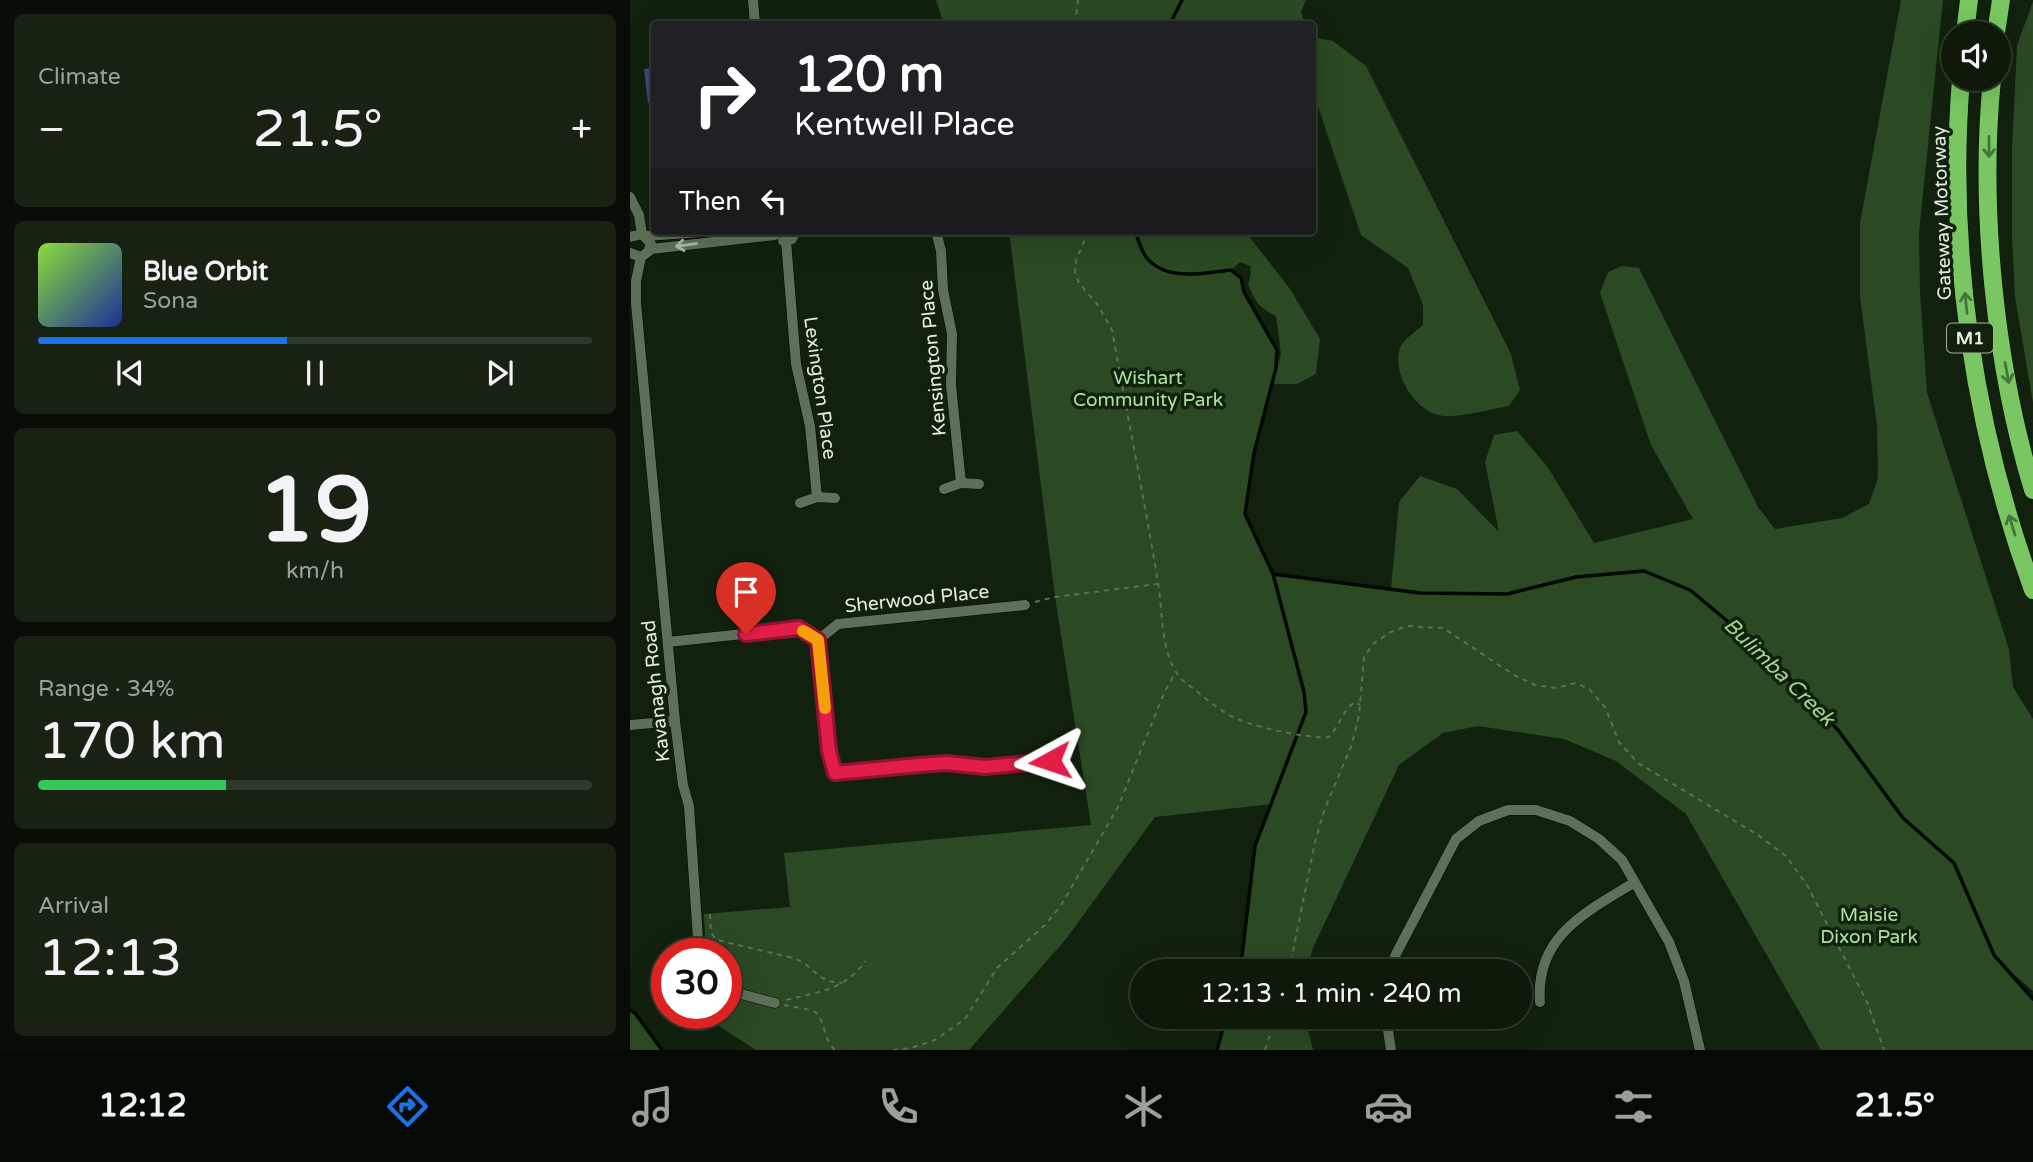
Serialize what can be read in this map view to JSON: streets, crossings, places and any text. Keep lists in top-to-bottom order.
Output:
{
  "streets": {
    "highway": ["Gateway Motorway", "M1"],
    "street": [
      "Kensington Place",
      "Lexington Place",
      "Sherwood Place",
      "Kavanagh Road"
    ]
  },
  "water": ["Bulimba Creek"],
  "parks": ["Wishart Community Park", "Maisie Dixon Park"],
  "page": {
    "tile": [
      "Climate",
      ["19", "km/h"],
      ["Range · 34%", "170 km"],
      ["Arrival", "12:13"]
    ],
    "turn": ["120 m", "Kentwell Place"],
    "heat": ["−", "21.5°", "+"],
    "then": "Then",
    "song": ["Blue Orbit", "Sona"],
    "limit": "30",
    "trip": "12:13 · 1 min · 240 m",
    "tabs": ["12:12", "21.5°"]
  }
}
